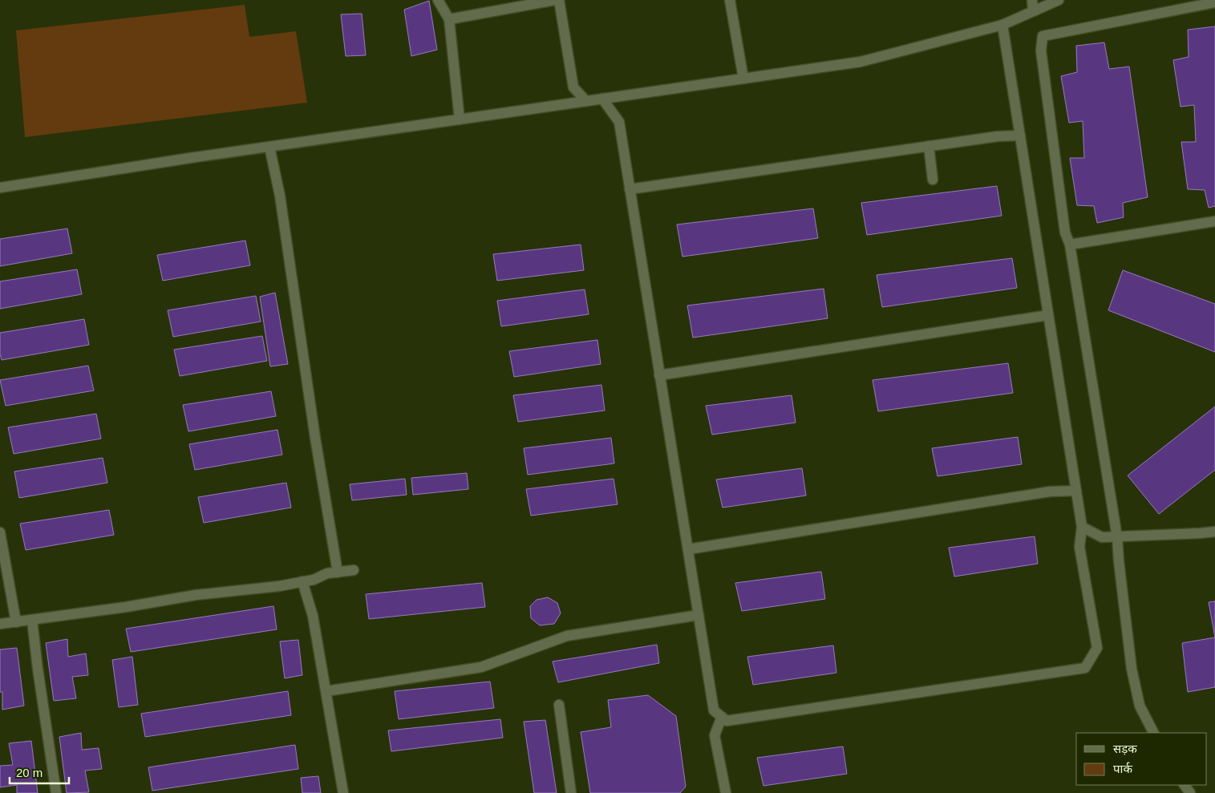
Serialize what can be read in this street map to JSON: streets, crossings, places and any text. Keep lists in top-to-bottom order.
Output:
{
  "legend": ["सड़क", "पार्क"],
  "scale_bar": "20 m"
}
